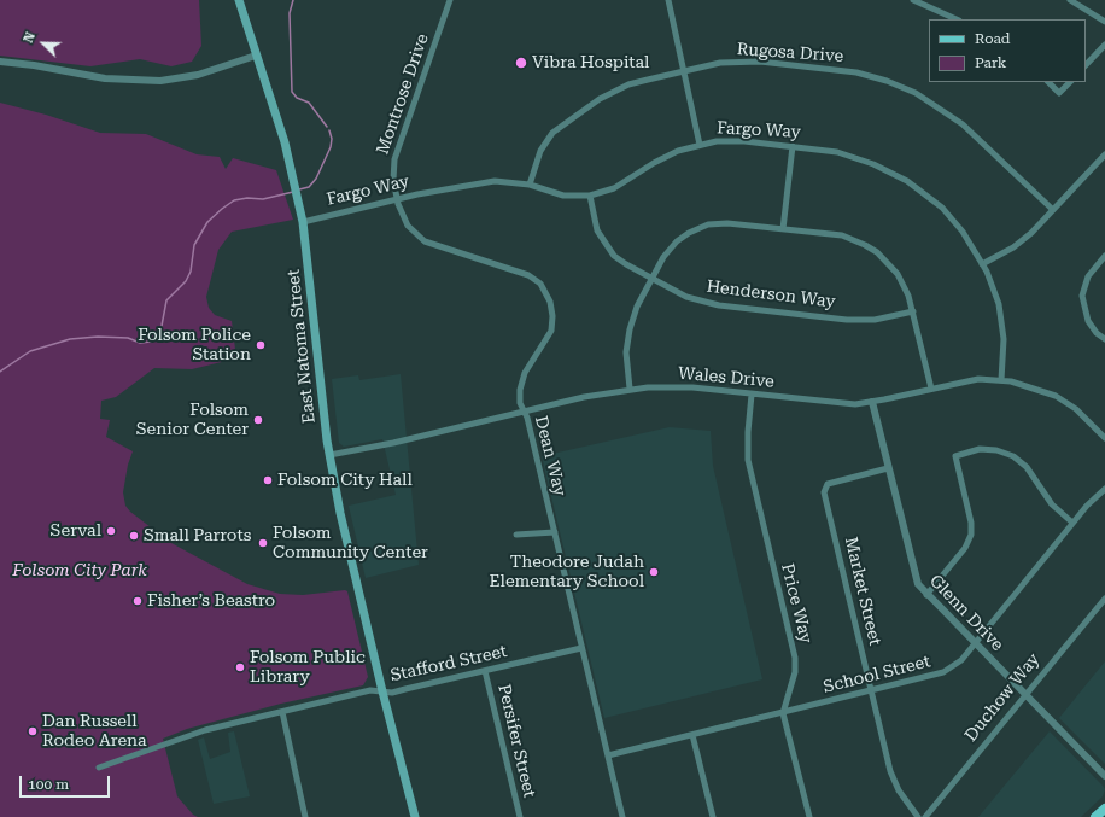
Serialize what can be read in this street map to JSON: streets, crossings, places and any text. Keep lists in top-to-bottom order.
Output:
{
  "streets": {
    "main road": ["East Natoma Street"],
    "street": [
      "Rugosa Drive",
      "Montrose Drive",
      "Fargo Way",
      "Henderson Way",
      "Wales Drive",
      "Dean Way",
      "Market Street",
      "Price Way",
      "Glenn Drive",
      "Stafford Street",
      "School Street",
      "Duchow Way",
      "Persifer Street"
    ]
  },
  "crossings": [
    ["Rugosa Drive", "Fargo Way"],
    ["Montrose Drive", "Fargo Way"],
    ["Montrose Drive", "Dean Way"],
    ["Fargo Way", "Henderson Way"],
    ["Fargo Way", "East Natoma Street"],
    ["Fargo Way", "Wales Drive"],
    ["Fargo Way", "Dean Way"],
    ["East Natoma Street", "Wales Drive"],
    ["East Natoma Street", "Stafford Street"],
    ["Wales Drive", "Dean Way"],
    ["Wales Drive", "Price Way"],
    ["Wales Drive", "Glenn Drive"],
    ["Dean Way", "Stafford Street"],
    ["Dean Way", "School Street"],
    ["Market Street", "Glenn Drive"],
    ["Market Street", "School Street"],
    ["Price Way", "School Street"],
    ["Glenn Drive", "School Street"],
    ["Glenn Drive", "Duchow Way"],
    ["Stafford Street", "Persifer Street"]
  ],
  "parks": ["Folsom City Park"],
  "places": [
    "Vibra Hospital",
    "Folsom Police Station",
    "Folsom Senior Center",
    "Folsom City Hall",
    "Serval",
    "Small Parrots",
    "Folsom Community Center",
    "Theodore Judah Elementary School",
    "Fisher’s Beastro",
    "Folsom Public Library",
    "Dan Russell Rodeo Arena"
  ],
  "legend": ["Road", "Park"],
  "scale_bar": "100 m",
  "north": "top left"
}
